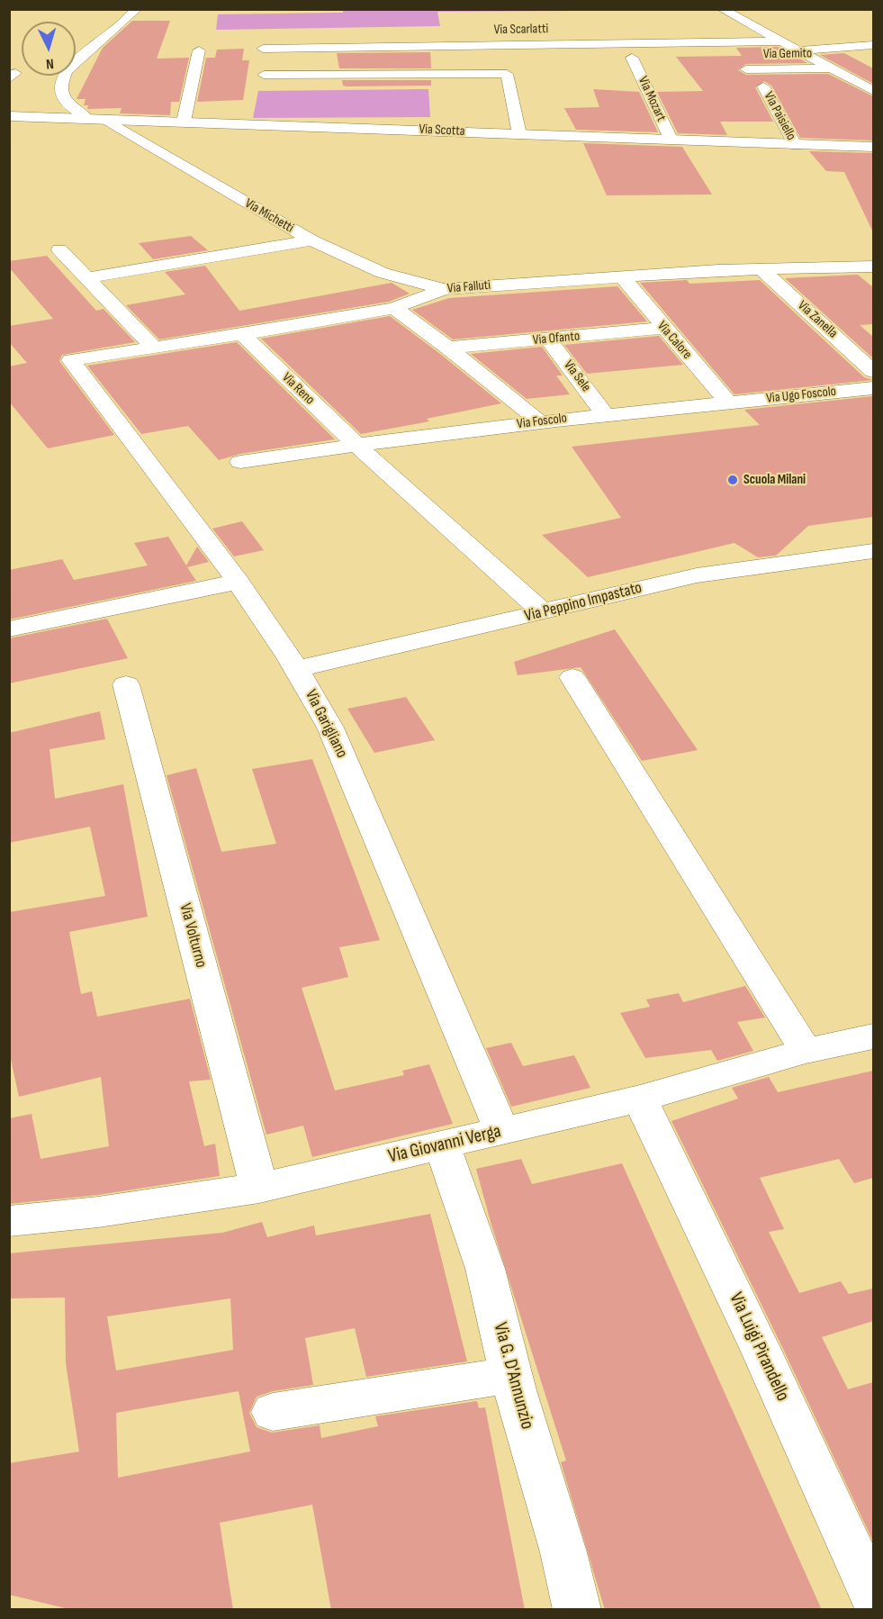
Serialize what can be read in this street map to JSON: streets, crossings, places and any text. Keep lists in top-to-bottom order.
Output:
{
  "streets": {
    "street": [
      "Via Scarlatti",
      "Via Gemito",
      "Via Mozart",
      "Via Paisiello",
      "Via Scotta",
      "Via Michetti",
      "Via Falluti",
      "Via Zanella",
      "Via Ofanto",
      "Via Calore",
      "Via Sele",
      "Via Reno",
      "Via Ugo Foscolo",
      "Via Foscolo",
      "Via Peppino Impastato",
      "Via Garigliano",
      "Via Volturno",
      "Via Giovanni Verga",
      "Via Luigi Pirandello",
      "Via G. D'Annunzio"
    ]
  },
  "crossings": [
    ["Via Mozart", "Via Scotta"],
    ["Via Paisiello", "Via Scotta"],
    ["Via Scotta", "Via Michetti"],
    ["Via Michetti", "Via Falluti"],
    ["Via Falluti", "Via Zanella"],
    ["Via Falluti", "Via Calore"],
    ["Via Falluti", "Via Reno"],
    ["Via Falluti", "Via Garigliano"],
    ["Via Ofanto", "Via Calore"],
    ["Via Ofanto", "Via Sele"],
    ["Via Calore", "Via Ugo Foscolo"],
    ["Via Calore", "Via Foscolo"],
    ["Via Sele", "Via Foscolo"],
    ["Via Reno", "Via Foscolo"],
    ["Via Reno", "Via Peppino Impastato"],
    ["Via Ugo Foscolo", "Via Foscolo"],
    ["Via Peppino Impastato", "Via Garigliano"],
    ["Via Garigliano", "Via Giovanni Verga"],
    ["Via Volturno", "Via Giovanni Verga"],
    ["Via Giovanni Verga", "Via Luigi Pirandello"],
    ["Via Giovanni Verga", "Via G. D'Annunzio"]
  ],
  "places": ["Scuola Milani"],
  "north": "bottom"
}
